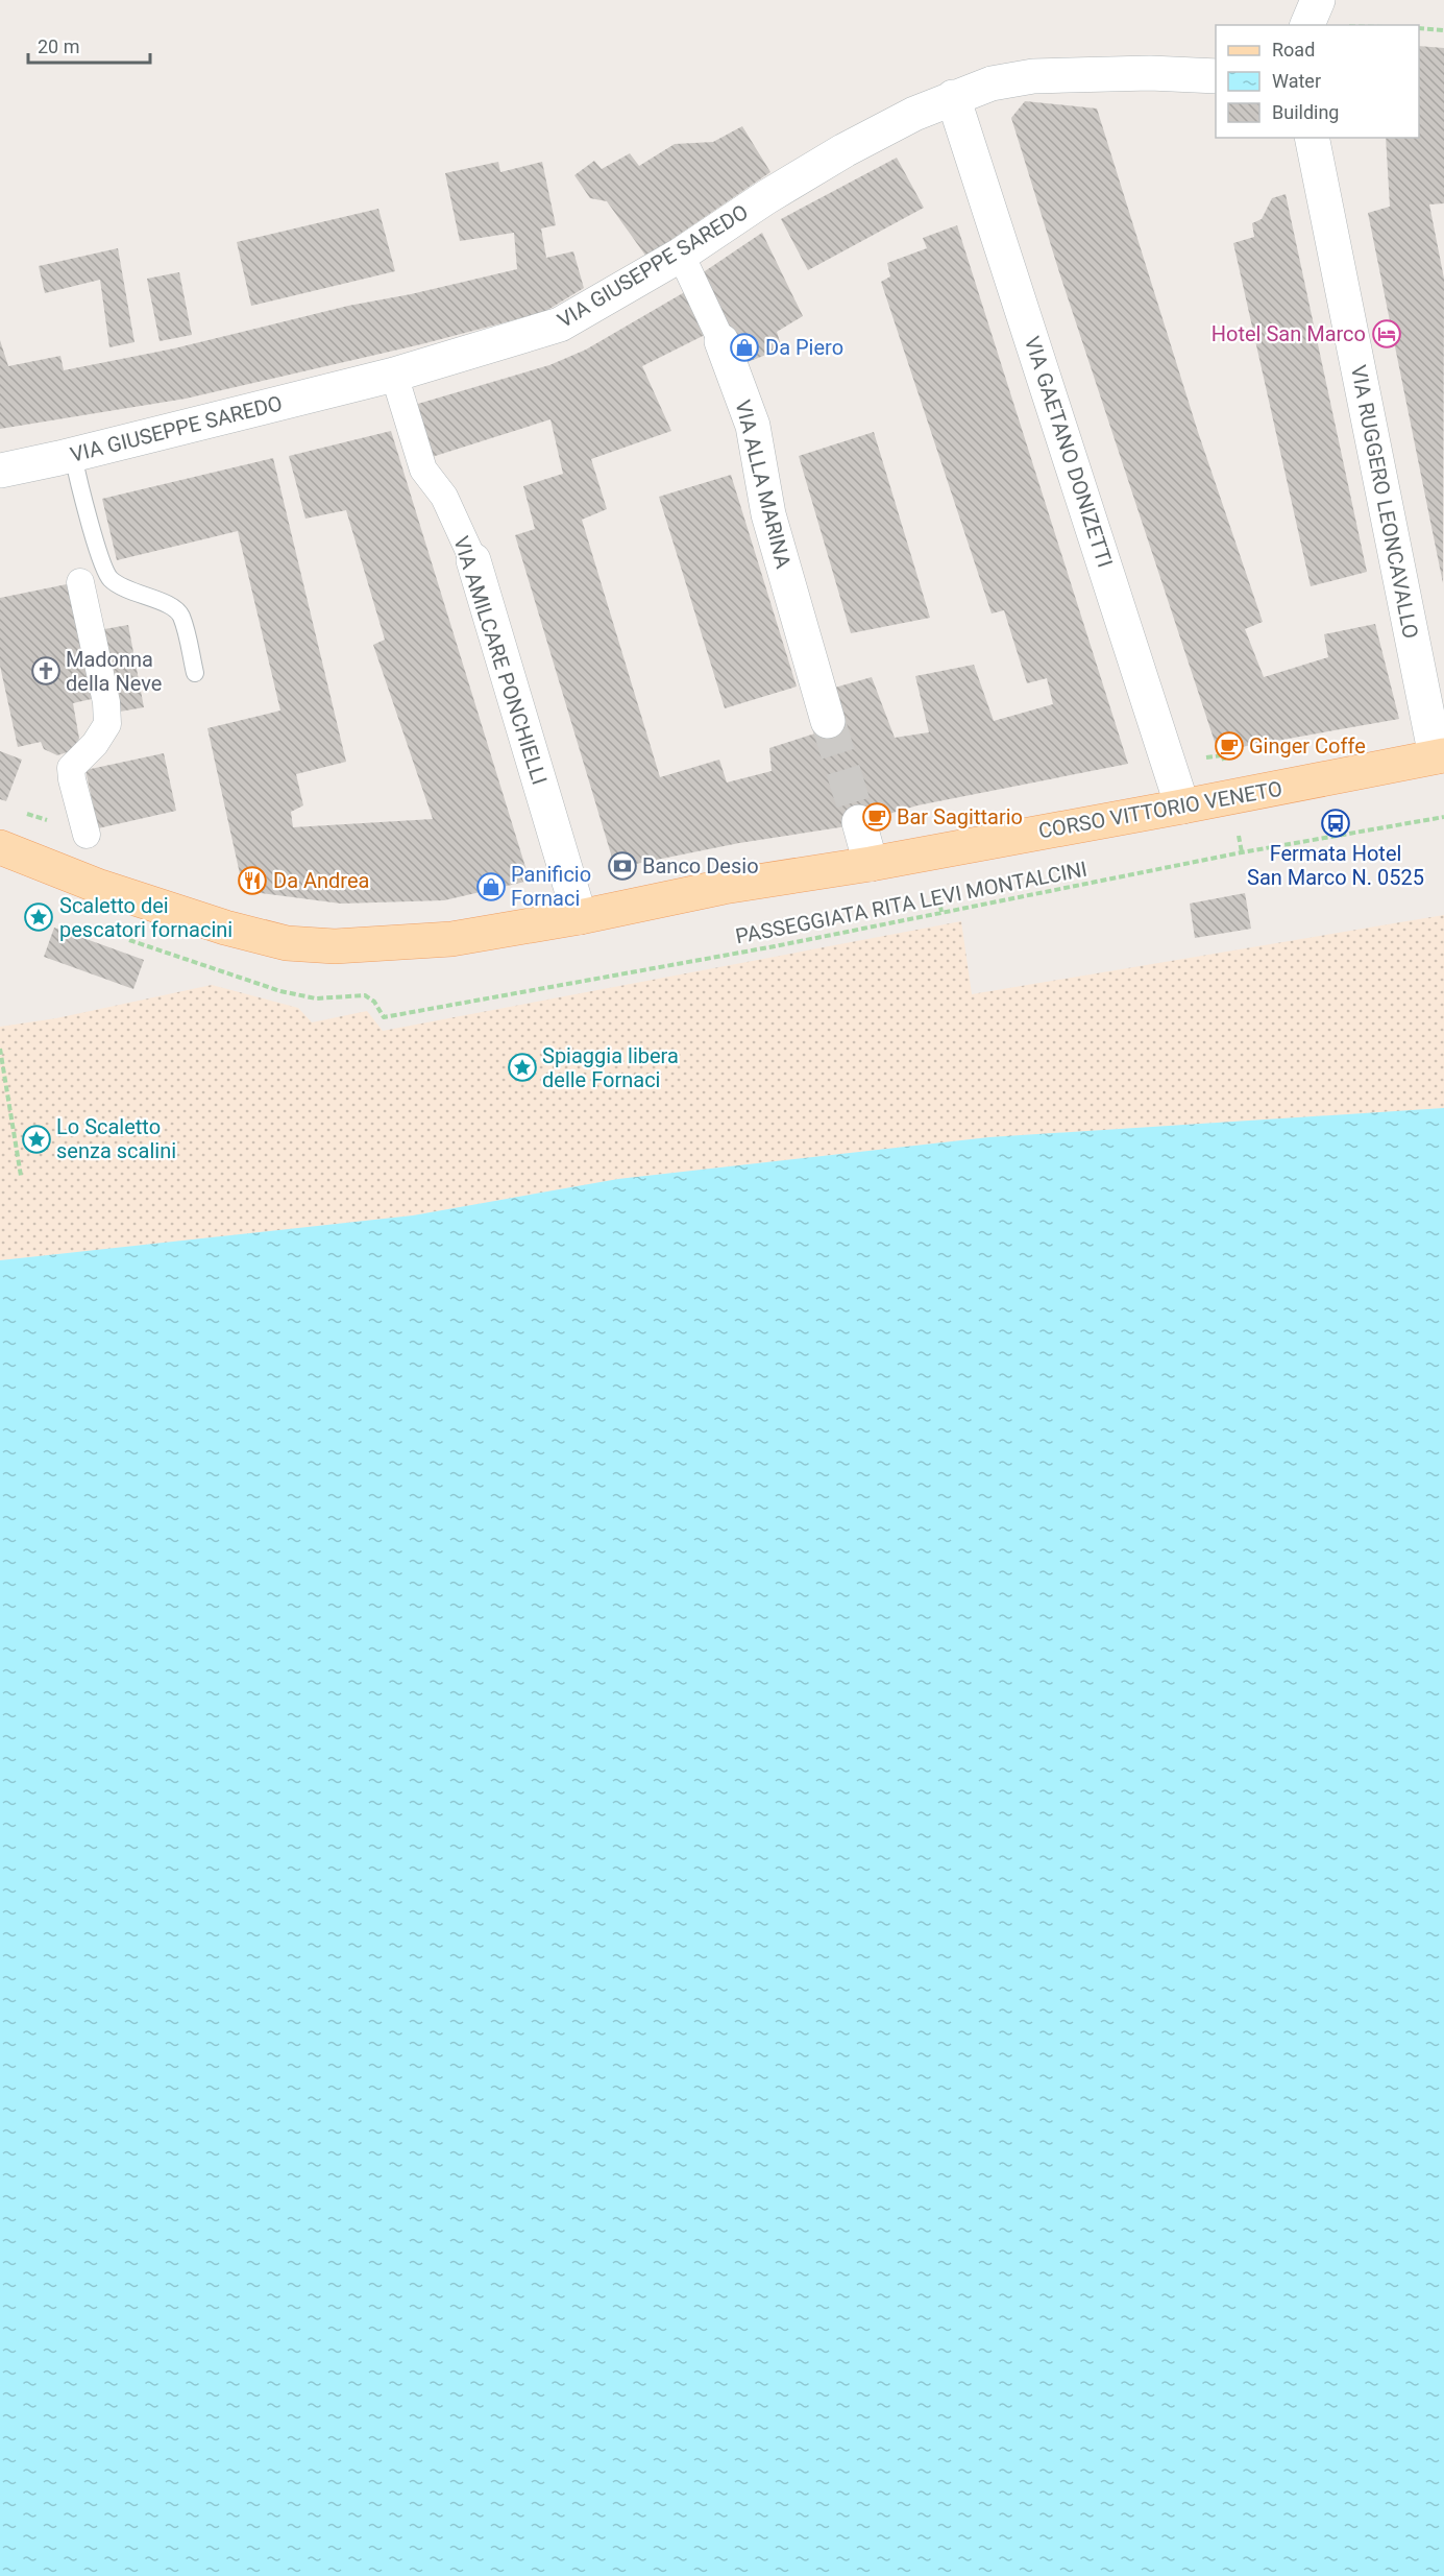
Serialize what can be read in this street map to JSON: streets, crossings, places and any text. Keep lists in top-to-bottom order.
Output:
{
  "streets": {
    "main road": ["CORSO VITTORIO VENETO"],
    "street": [
      "VIA GIUSEPPE SAREDO",
      "VIA GAETANO DONIZETTI",
      "VIA ALLA MARINA",
      "VIA RUGGERO LEONCAVALLO",
      "VIA AMILCARE PONCHIELLI"
    ],
    "path": ["PASSEGGIATA RITA LEVI MONTALCINI"]
  },
  "crossings": [
    ["VIA GIUSEPPE SAREDO", "VIA GAETANO DONIZETTI"],
    ["VIA GIUSEPPE SAREDO", "VIA ALLA MARINA"],
    ["VIA GIUSEPPE SAREDO", "VIA AMILCARE PONCHIELLI"],
    ["VIA GAETANO DONIZETTI", "CORSO VITTORIO VENETO"],
    ["VIA RUGGERO LEONCAVALLO", "CORSO VITTORIO VENETO"],
    ["VIA AMILCARE PONCHIELLI", "CORSO VITTORIO VENETO"]
  ],
  "places": {
    "hotel": ["Hotel San Marco"],
    "shop": ["Da Piero", "Panificio Fornaci"],
    "church": ["Madonna della Neve"],
    "cafe": ["Ginger Coffe", "Bar Sagittario"],
    "bus stop": ["Fermata Hotel San Marco N. 0525"],
    "bank": ["Banco Desio"],
    "restaurant": ["Da Andrea"],
    "place": ["Scaletto dei pescatori fornacini", "Spiaggia libera delle Fornaci", "Lo Scaletto senza scalini"]
  },
  "legend": ["Road", "Water", "Building"],
  "scale_bar": "20 m"
}
